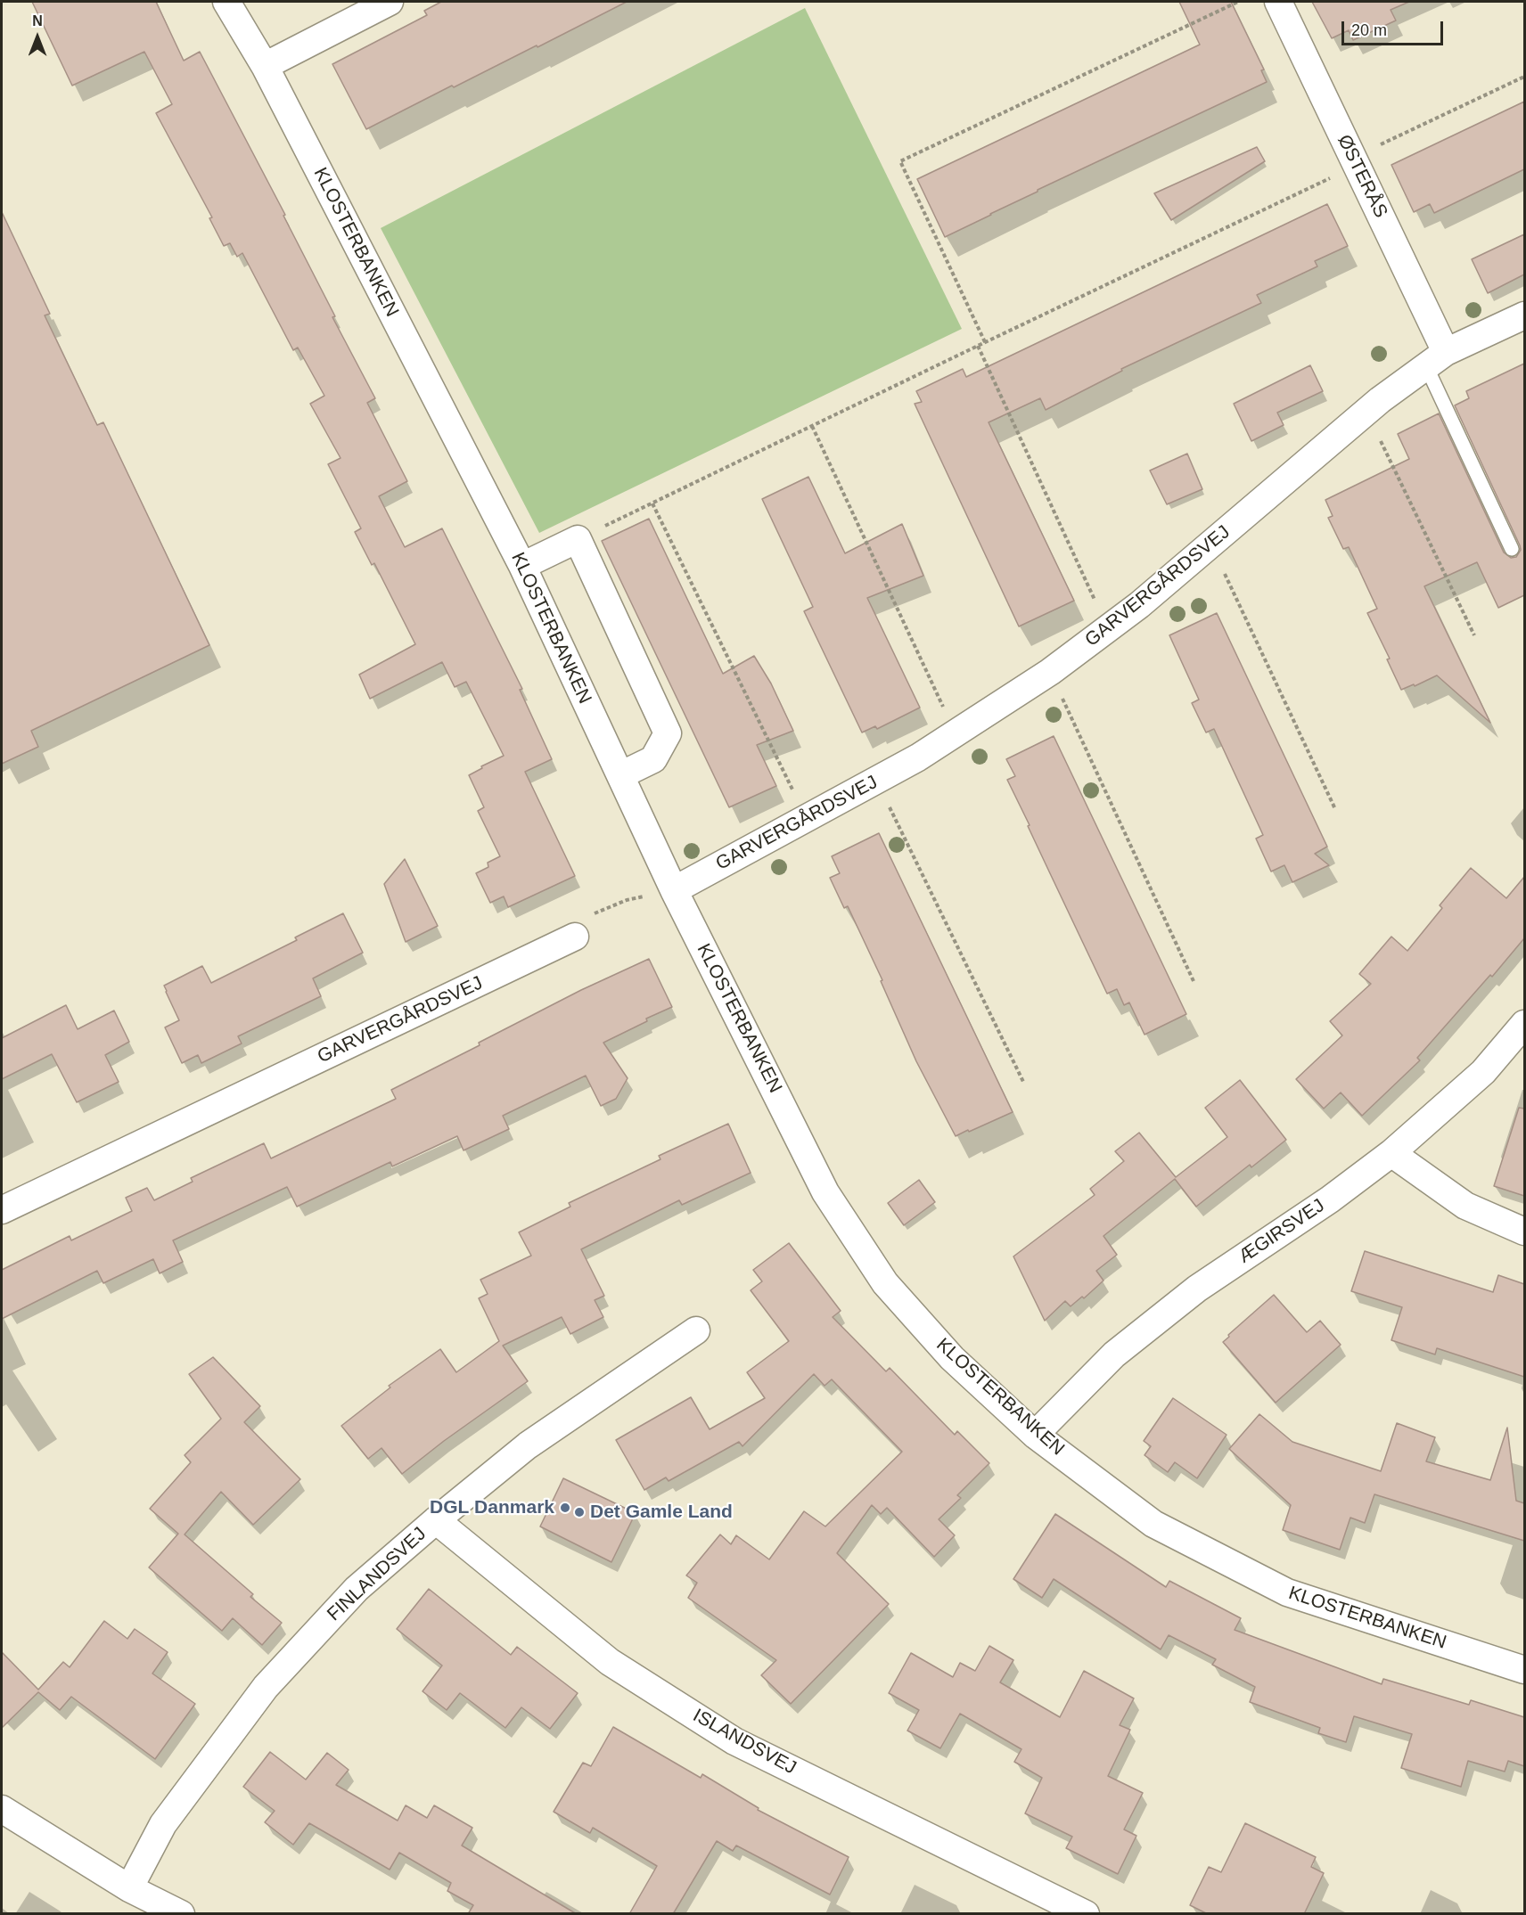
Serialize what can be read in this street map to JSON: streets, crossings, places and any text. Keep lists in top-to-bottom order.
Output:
{
  "streets": {
    "street": [
      "ØSTERÅS",
      "KLOSTERBANKEN",
      "GARVERGÅRDSVEJ",
      "ÆGIRSVEJ",
      "FINLANDSVEJ",
      "ISLANDSVEJ"
    ]
  },
  "crossings": [
    ["ØSTERÅS", "GARVERGÅRDSVEJ"],
    ["KLOSTERBANKEN", "GARVERGÅRDSVEJ"],
    ["KLOSTERBANKEN", "ÆGIRSVEJ"],
    ["FINLANDSVEJ", "ISLANDSVEJ"]
  ],
  "places": ["DGL Danmark", "Det Gamle Land"],
  "scale_bar": "20 m",
  "north": "top"
}
